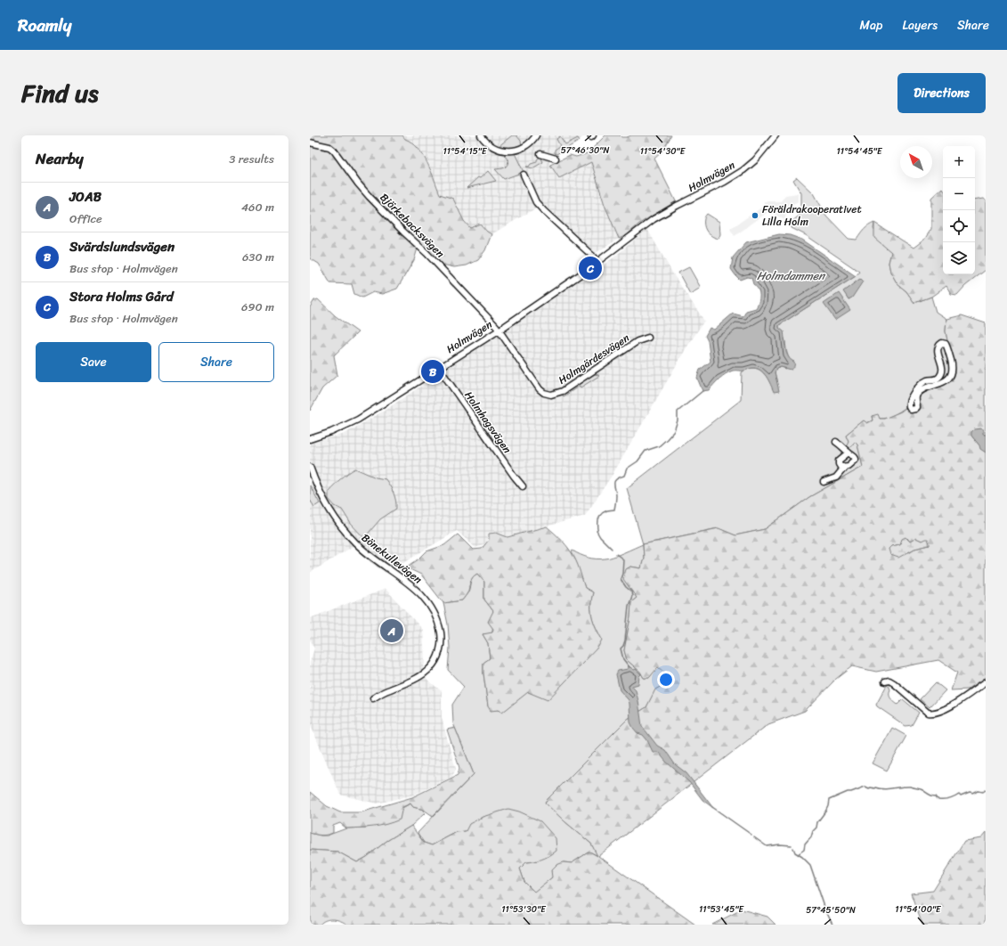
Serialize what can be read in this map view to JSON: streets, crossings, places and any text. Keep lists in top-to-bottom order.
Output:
{
  "streets": {
    "street": [
      "Holmvägen",
      "Björkebacksvägen",
      "Holmgärdesvägen",
      "Holmhagsvägen",
      "Bönekullevägen"
    ]
  },
  "crossings": [
    ["Holmvägen", "Björkebacksvägen"],
    ["Holmvägen", "Holmgärdesvägen"],
    ["Holmvägen", "Holmhagsvägen"],
    ["Björkebacksvägen", "Holmgärdesvägen"]
  ],
  "water": ["Holmdammen"],
  "places": ["Föräldrakooperativet Lilla Holm"],
  "north": "top left",
  "page": {
    "header": "Roamly",
    "nav": ["Map", "Layers", "Share"],
    "title": "Find us",
    "buttons": [
      "Directions",
      ["Save", "Share"]
    ],
    "heading": ["Nearby", "3 results"],
    "map_buttons": ["+", "−"],
    "list": [
      {
        "mark": "A",
        "name": "JOAB",
        "note": "Office",
        "value": "460 m"
      },
      {
        "mark": "B",
        "name": "Svärdslundsvägen",
        "note": "Bus stop · Holmvägen",
        "value": "630 m"
      },
      {
        "mark": "C",
        "name": "Stora Holms Gård",
        "note": "Bus stop · Holmvägen",
        "value": "690 m"
      }
    ],
    "pins": ["C", "B", "A"]
  },
  "coordinates": [
    "57°46'30\"N",
    "11°54'15\"E",
    "11°54'30\"E",
    "11°54'45\"E",
    "11°53'30\"E",
    "11°53'45\"E",
    "11°54'00\"E",
    "57°45'50\"N"
  ]
}
